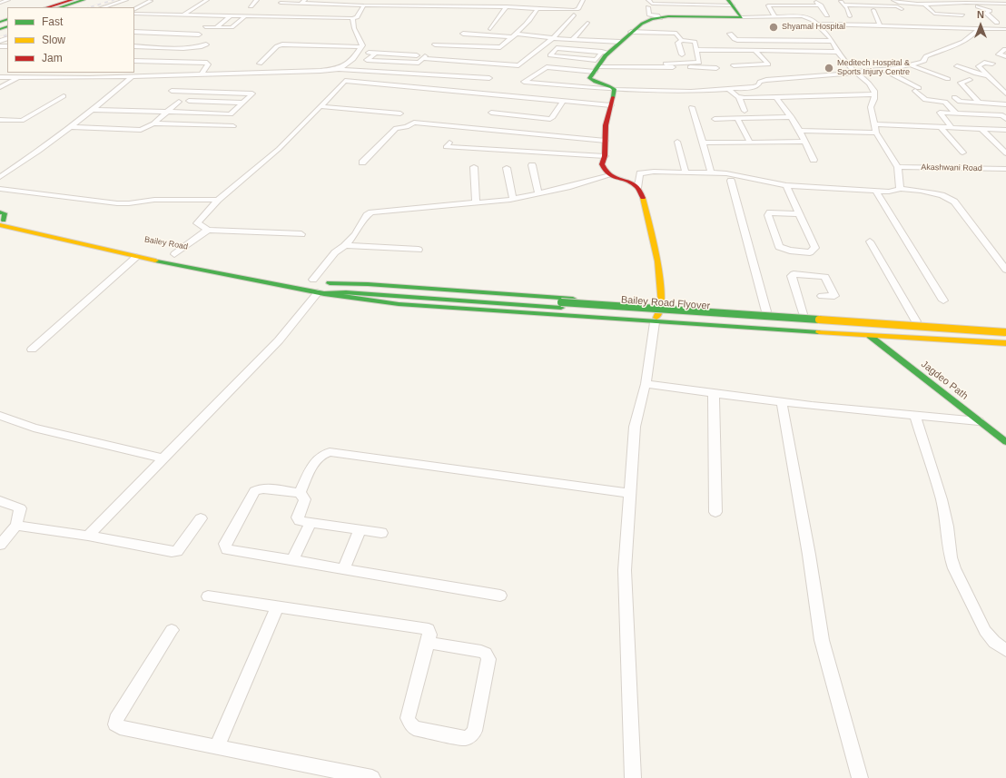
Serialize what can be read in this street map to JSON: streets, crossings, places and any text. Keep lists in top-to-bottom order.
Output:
{
  "streets": {
    "main road": ["Bailey Road", "Bailey Road Flyover", "Jagdeo Path"],
    "street": ["Akashwani Road"]
  },
  "places": ["Shyamal Hospital", "Meditech Hospital & Sports Injury Centre"],
  "legend": ["Fast", "Slow", "Jam"],
  "north": "top"
}
